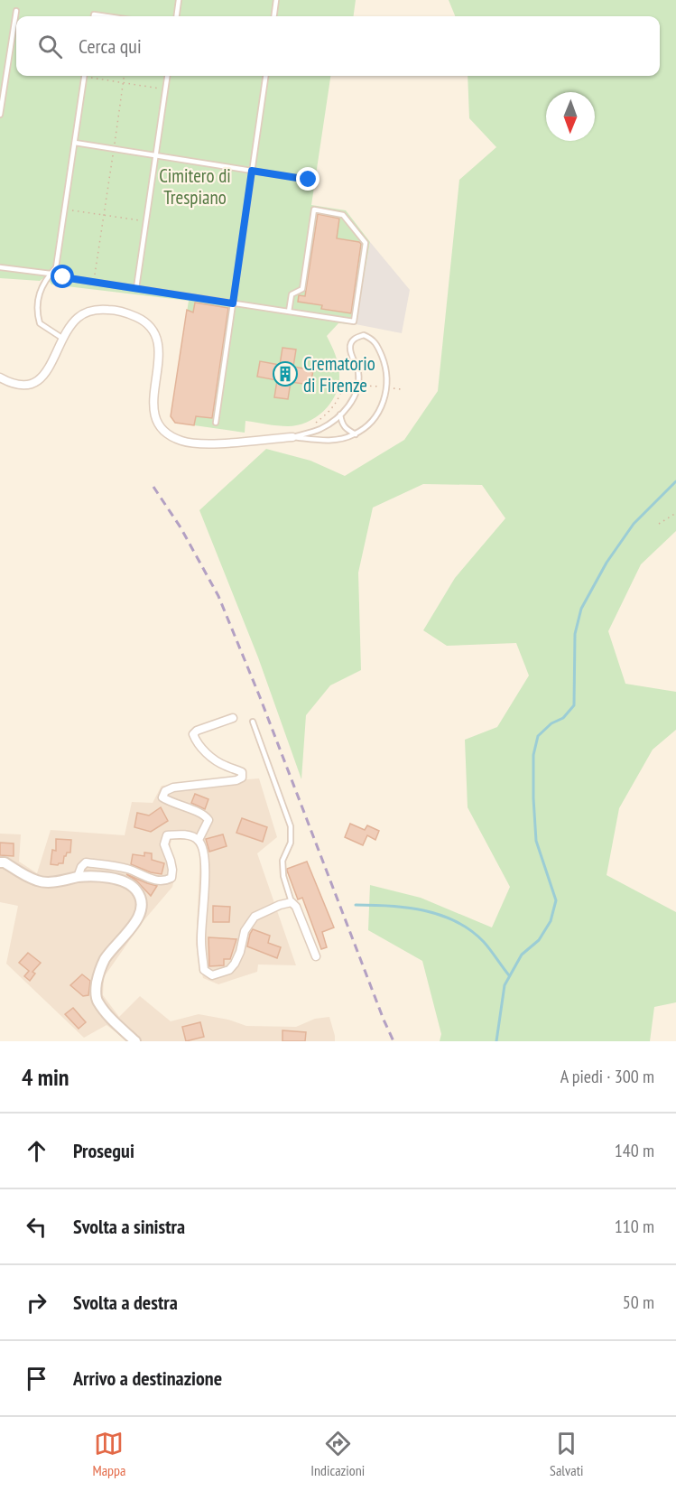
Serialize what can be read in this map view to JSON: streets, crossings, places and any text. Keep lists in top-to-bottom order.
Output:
{
  "parks": ["Cimitero di Trespiano"],
  "places": {
    "building": ["Crematorio di Firenze"]
  },
  "north": "bottom",
  "page": {
    "search": "Cerca qui",
    "heading": ["4 min", "A piedi · 300 m"],
    "list": [
      ["Prosegui", "140 m"],
      ["Svolta a sinistra", "110 m"],
      ["Svolta a destra", "50 m"],
      "Arrivo a destinazione"
    ],
    "nav": ["Mappa", "Indicazioni", "Salvati"]
  }
}
